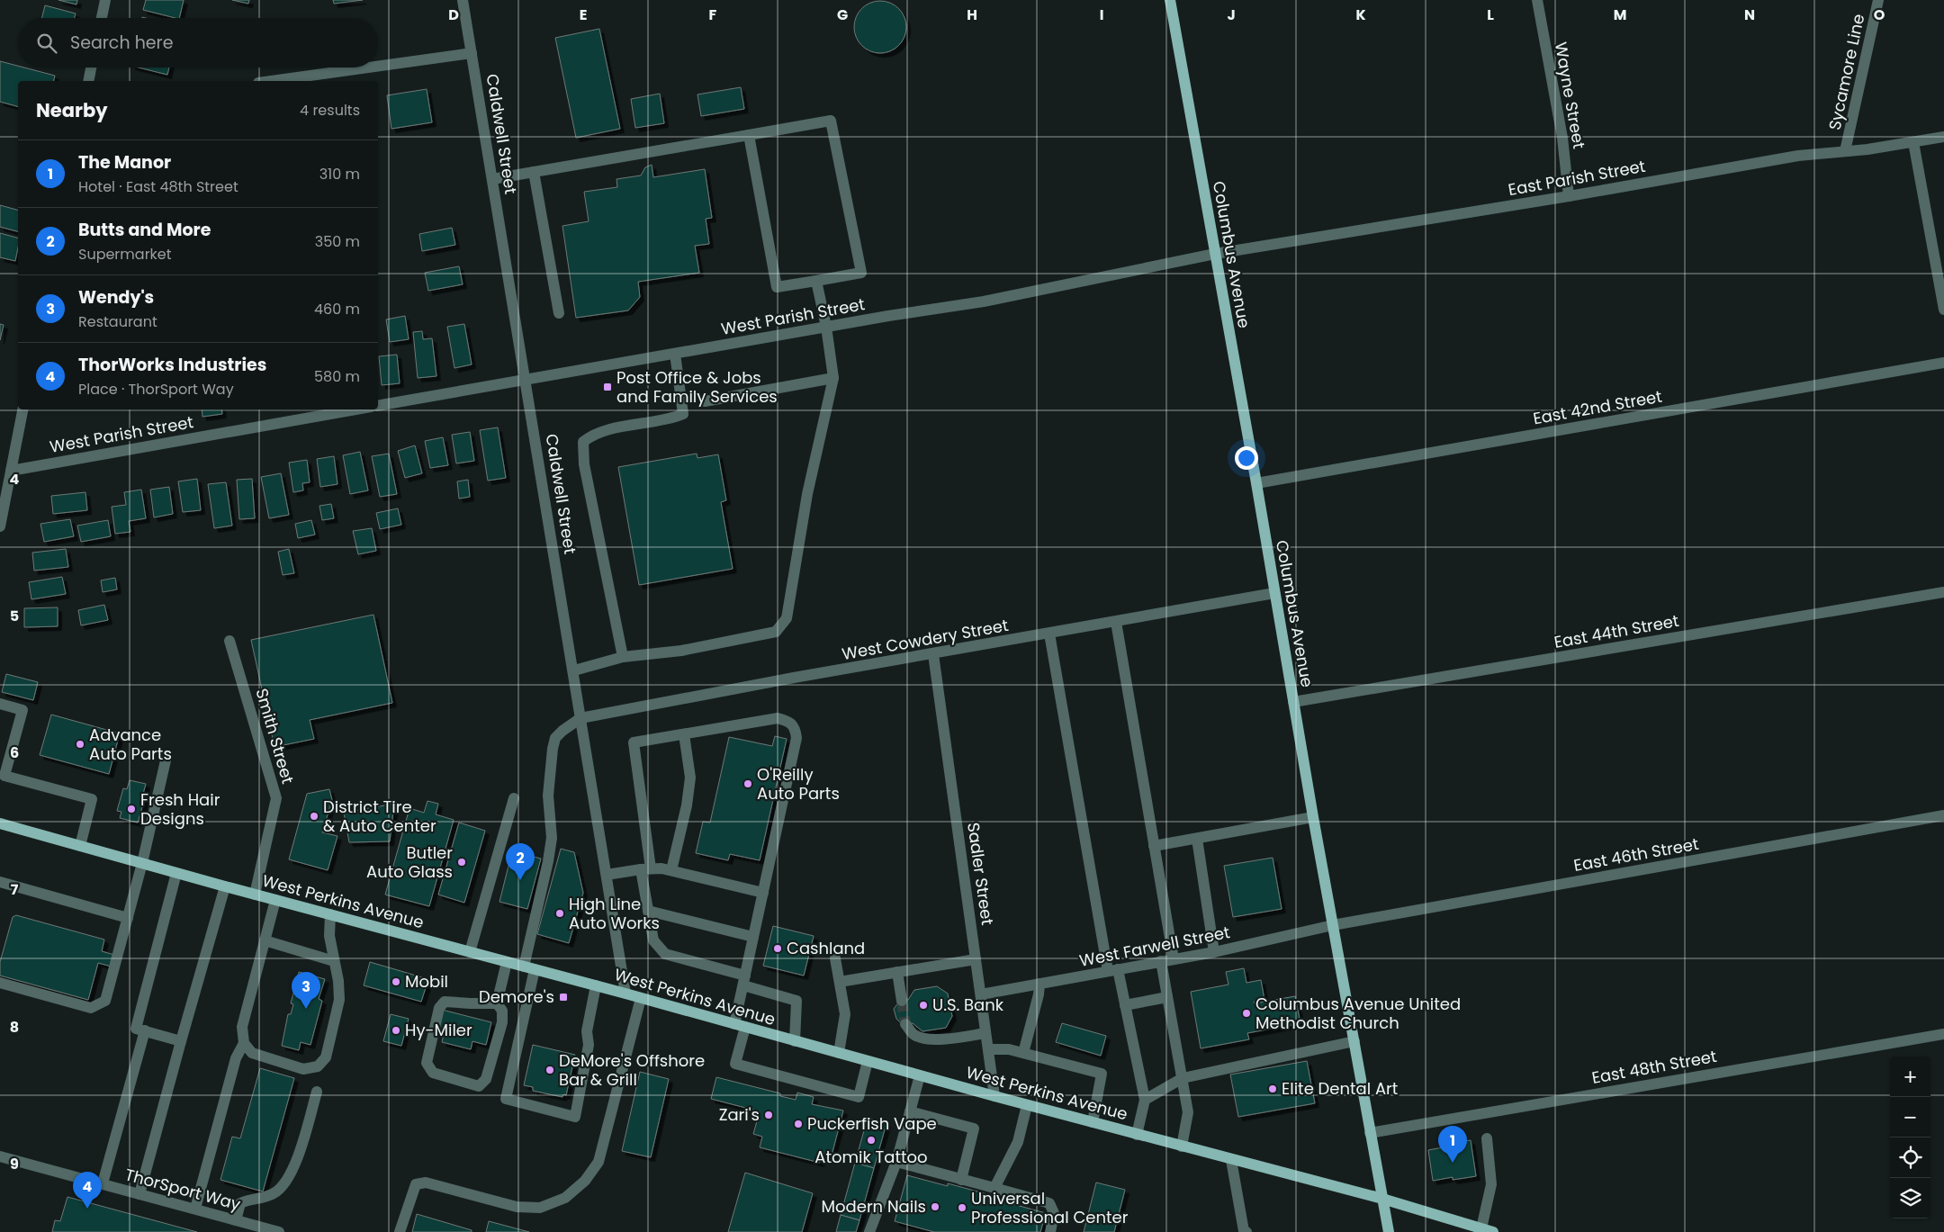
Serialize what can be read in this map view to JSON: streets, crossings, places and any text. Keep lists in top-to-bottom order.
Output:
{
  "streets": {
    "main road": ["Columbus Avenue", "West Perkins Avenue"],
    "street": [
      "Sycamore Line",
      "Wayne Street",
      "Caldwell Street",
      "East Parish Street",
      "West Parish Street",
      "East 42nd Street",
      "East 44th Street",
      "West Cowdery Street",
      "Smith Street",
      "East 46th Street",
      "Sadler Street",
      "West Farwell Street",
      "East 48th Street",
      "ThorSport Way"
    ]
  },
  "crossings": [
    ["Sycamore Line", "East Parish Street"],
    ["Wayne Street", "East Parish Street"],
    ["Caldwell Street", "West Parish Street"],
    ["Caldwell Street", "West Cowdery Street"],
    ["Caldwell Street", "West Perkins Avenue"],
    ["East Parish Street", "Columbus Avenue"],
    ["East Parish Street", "West Parish Street"],
    ["Columbus Avenue", "West Parish Street"],
    ["Columbus Avenue", "East 42nd Street"],
    ["Columbus Avenue", "East 44th Street"],
    ["Columbus Avenue", "West Cowdery Street"],
    ["Columbus Avenue", "East 46th Street"],
    ["Columbus Avenue", "West Perkins Avenue"],
    ["Columbus Avenue", "West Farwell Street"],
    ["Columbus Avenue", "East 48th Street"],
    ["West Cowdery Street", "Sadler Street"],
    ["Smith Street", "West Perkins Avenue"],
    ["East 46th Street", "West Farwell Street"],
    ["Sadler Street", "West Perkins Avenue"],
    ["Sadler Street", "West Farwell Street"]
  ],
  "places": {
    "transit": ["Post Office & Jobs and Family Services", "Demore's"],
    "other": [
      "Advance Auto Parts",
      "O'Reilly Auto Parts",
      "Fresh Hair Designs",
      "District Tire & Auto Center",
      "Butler Auto Glass",
      "High Line Auto Works",
      "Cashland",
      "Mobil",
      "U.S. Bank",
      "Columbus Avenue United Methodist Church",
      "Hy-Miler",
      "DeMore's Offshore Bar & Grill",
      "Elite Dental Art",
      "Zari's",
      "Puckerfish Vape",
      "Atomik Tattoo",
      "Modern Nails",
      "Universal Professional Center"
    ]
  },
  "page": {
    "search": "Search here",
    "heading": ["Nearby", "4 results"],
    "list": [
      {
        "mark": "1",
        "name": "The Manor",
        "note": "Hotel · East 48th Street",
        "value": "310 m"
      },
      {
        "mark": "2",
        "name": "Butts and More",
        "note": "Supermarket",
        "value": "350 m"
      },
      {
        "mark": "3",
        "name": "Wendy's",
        "note": "Restaurant",
        "value": "460 m"
      },
      {
        "mark": "4",
        "name": "ThorWorks Industries",
        "note": "Place · ThorSport Way",
        "value": "580 m"
      }
    ],
    "pins": [
      "2",
      "3",
      "1",
      "4"
    ],
    "map_buttons": ["+", "−"]
  },
  "grid": {
    "columns": [
      "D",
      "E",
      "F",
      "G",
      "H",
      "I",
      "J",
      "K",
      "L",
      "M",
      "N",
      "O"
    ],
    "rows": [
      "4",
      "5",
      "6",
      "7",
      "8",
      "9"
    ]
  }
}
